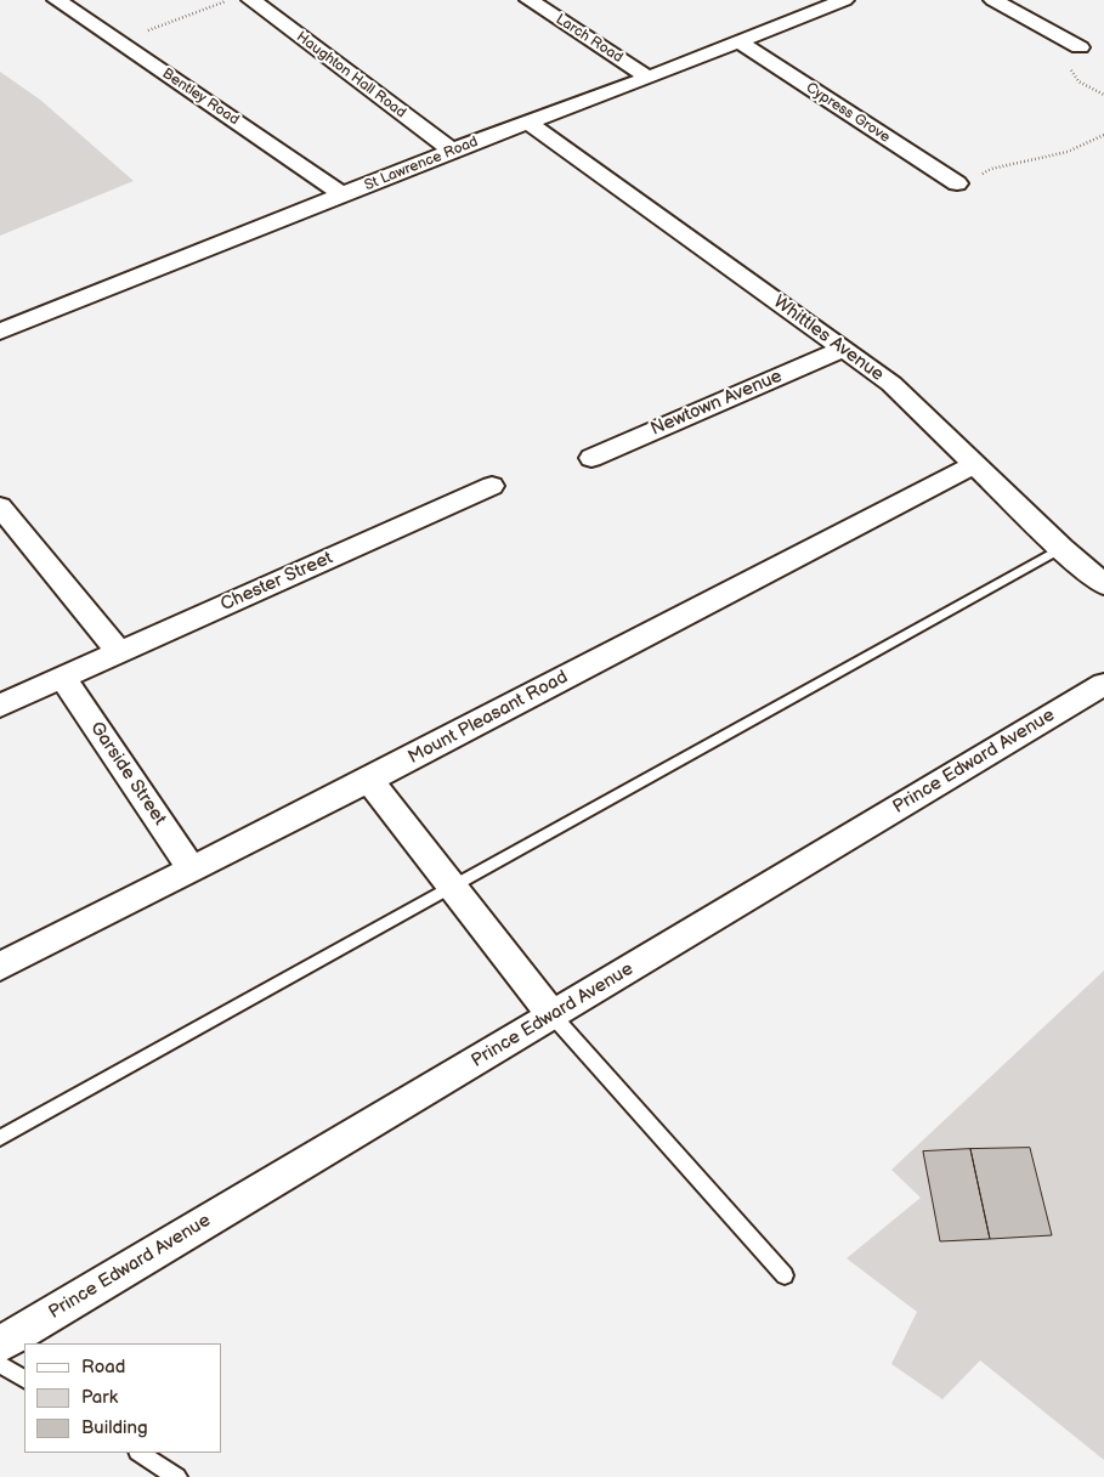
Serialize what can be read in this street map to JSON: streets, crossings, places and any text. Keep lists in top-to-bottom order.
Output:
{
  "streets": {
    "street": [
      "Larch Road",
      "Haughton Hall Road",
      "Bentley Road",
      "Cypress Grove",
      "St Lawrence Road",
      "Whittles Avenue",
      "Newtown Avenue",
      "Chester Street",
      "Mount Pleasant Road",
      "Prince Edward Avenue",
      "Garside Street"
    ]
  },
  "crossings": [
    ["Larch Road", "St Lawrence Road"],
    ["Haughton Hall Road", "St Lawrence Road"],
    ["Bentley Road", "St Lawrence Road"],
    ["Cypress Grove", "St Lawrence Road"],
    ["St Lawrence Road", "Whittles Avenue"],
    ["Whittles Avenue", "Newtown Avenue"],
    ["Whittles Avenue", "Mount Pleasant Road"],
    ["Chester Street", "Garside Street"],
    ["Mount Pleasant Road", "Garside Street"]
  ],
  "legend": ["Road", "Park", "Building"]
}
